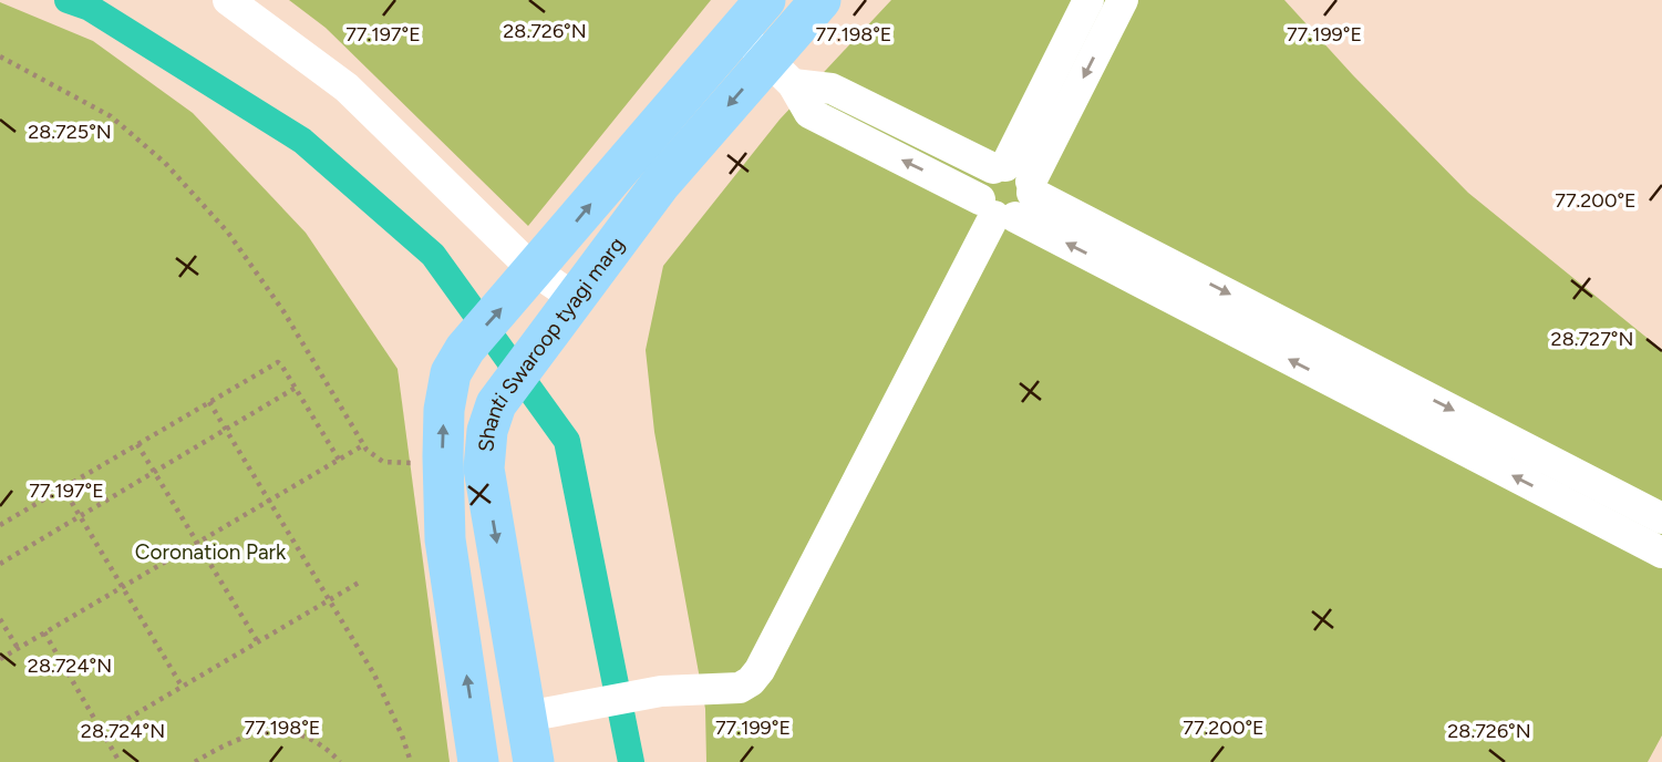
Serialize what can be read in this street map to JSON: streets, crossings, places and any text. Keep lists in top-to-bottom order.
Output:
{
  "streets": {
    "main road": ["Shanti Swaroop tyagi marg"]
  },
  "parks": ["Coronation Park"],
  "coordinates": [
    "28.726°N",
    "77.198°E",
    "77.199°E",
    "77.197°E",
    "28.725°N",
    "77.200°E",
    "28.727°N",
    "28.724°N"
  ]
}
